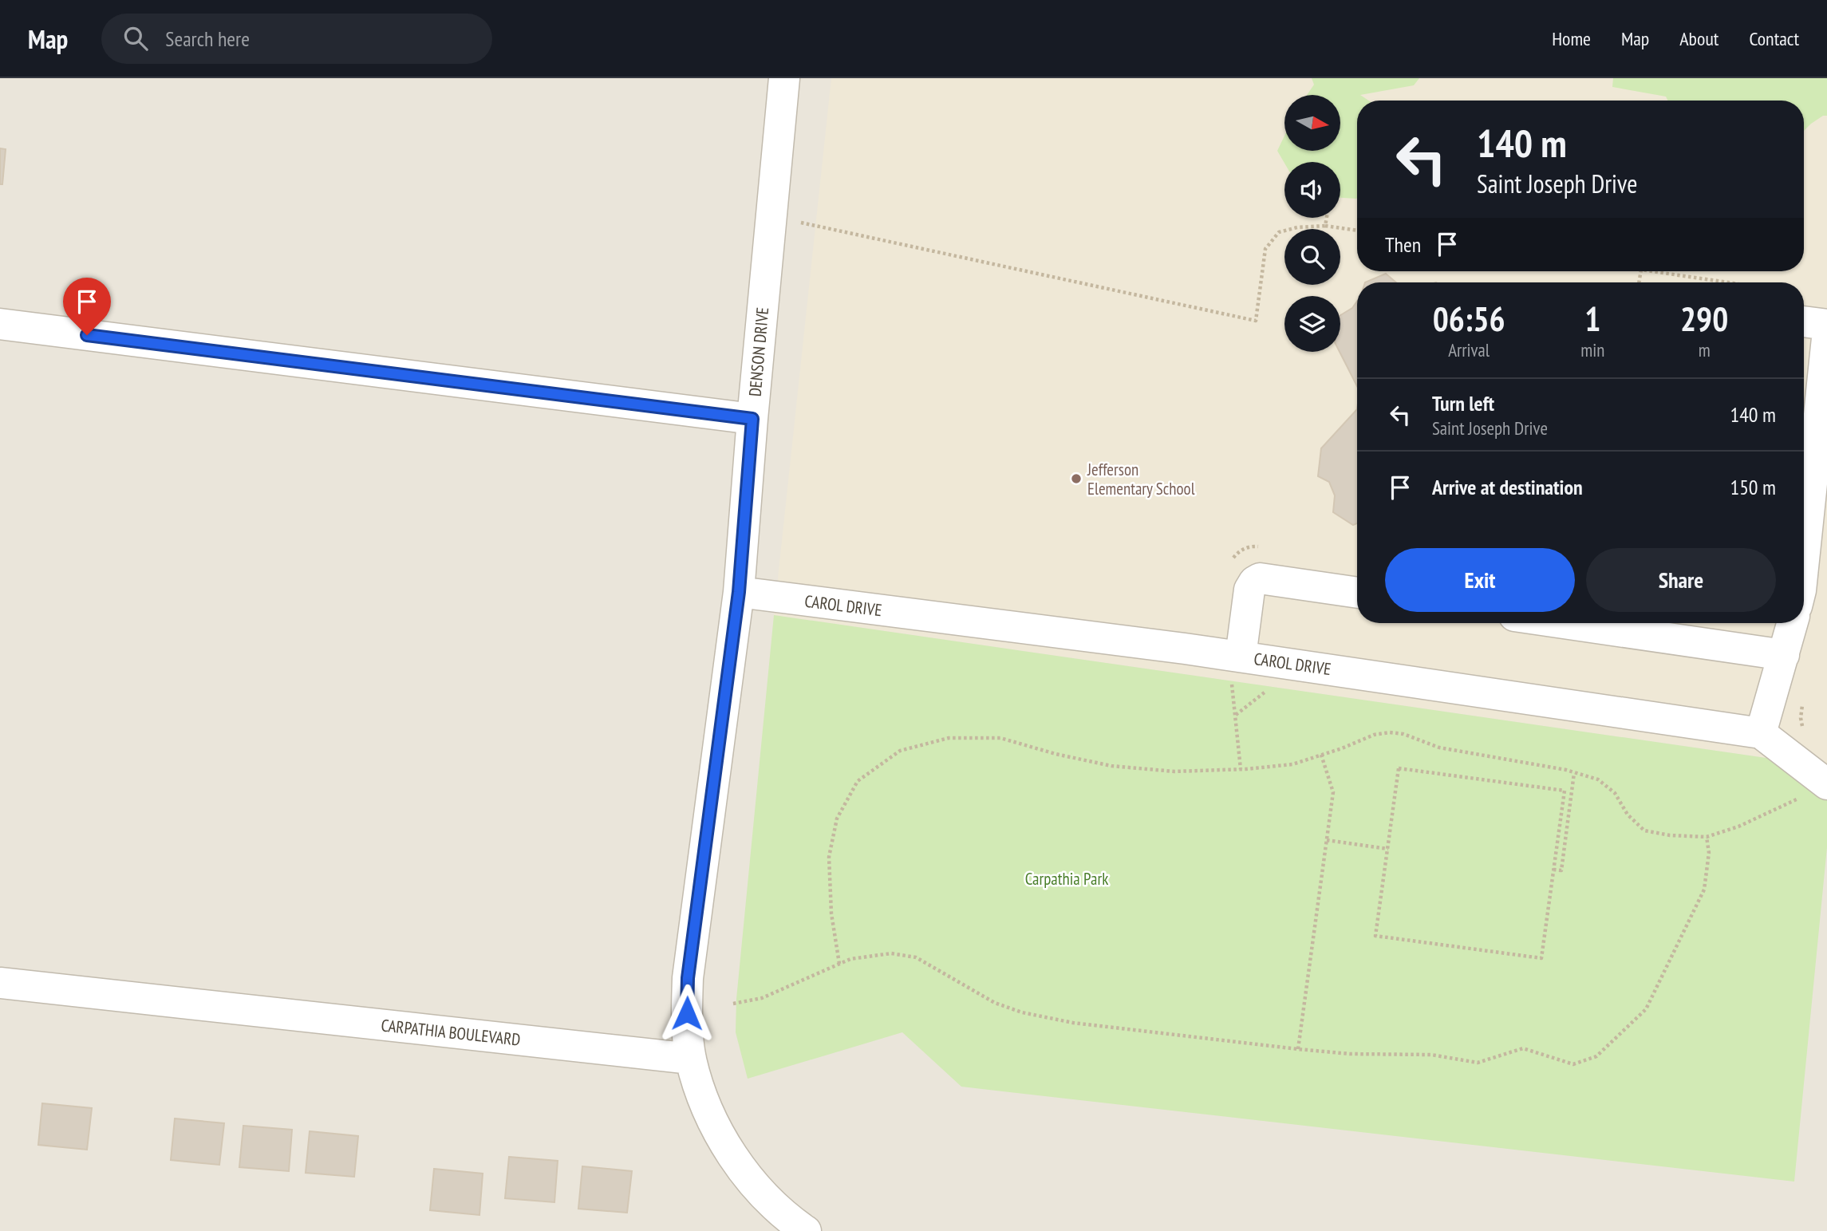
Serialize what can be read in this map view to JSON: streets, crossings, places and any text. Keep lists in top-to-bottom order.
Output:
{
  "streets": {
    "street": ["DENSON DRIVE", "CAROL DRIVE", "CARPATHIA BOULEVARD"]
  },
  "crossings": [
    ["DENSON DRIVE", "CAROL DRIVE"],
    ["DENSON DRIVE", "CARPATHIA BOULEVARD"]
  ],
  "parks": ["Carpathia Park"],
  "places": ["Jefferson Elementary School"],
  "north": "right",
  "page": {
    "header": "Map",
    "search": "Search here",
    "nav": [
      "Home",
      "Map",
      "About",
      "Contact"
    ],
    "turn": ["140 m", "Saint Joseph Drive"],
    "then": "Then",
    "eta": [
      "06:56",
      "Arrival",
      "1",
      "min",
      "290",
      "m"
    ],
    "list": [
      {
        "name": "Turn left",
        "note": "Saint Joseph Drive",
        "value": "140 m"
      },
      {
        "name": "Arrive at destination",
        "value": "150 m"
      }
    ],
    "buttons": ["Exit", "Share"]
  }
}
